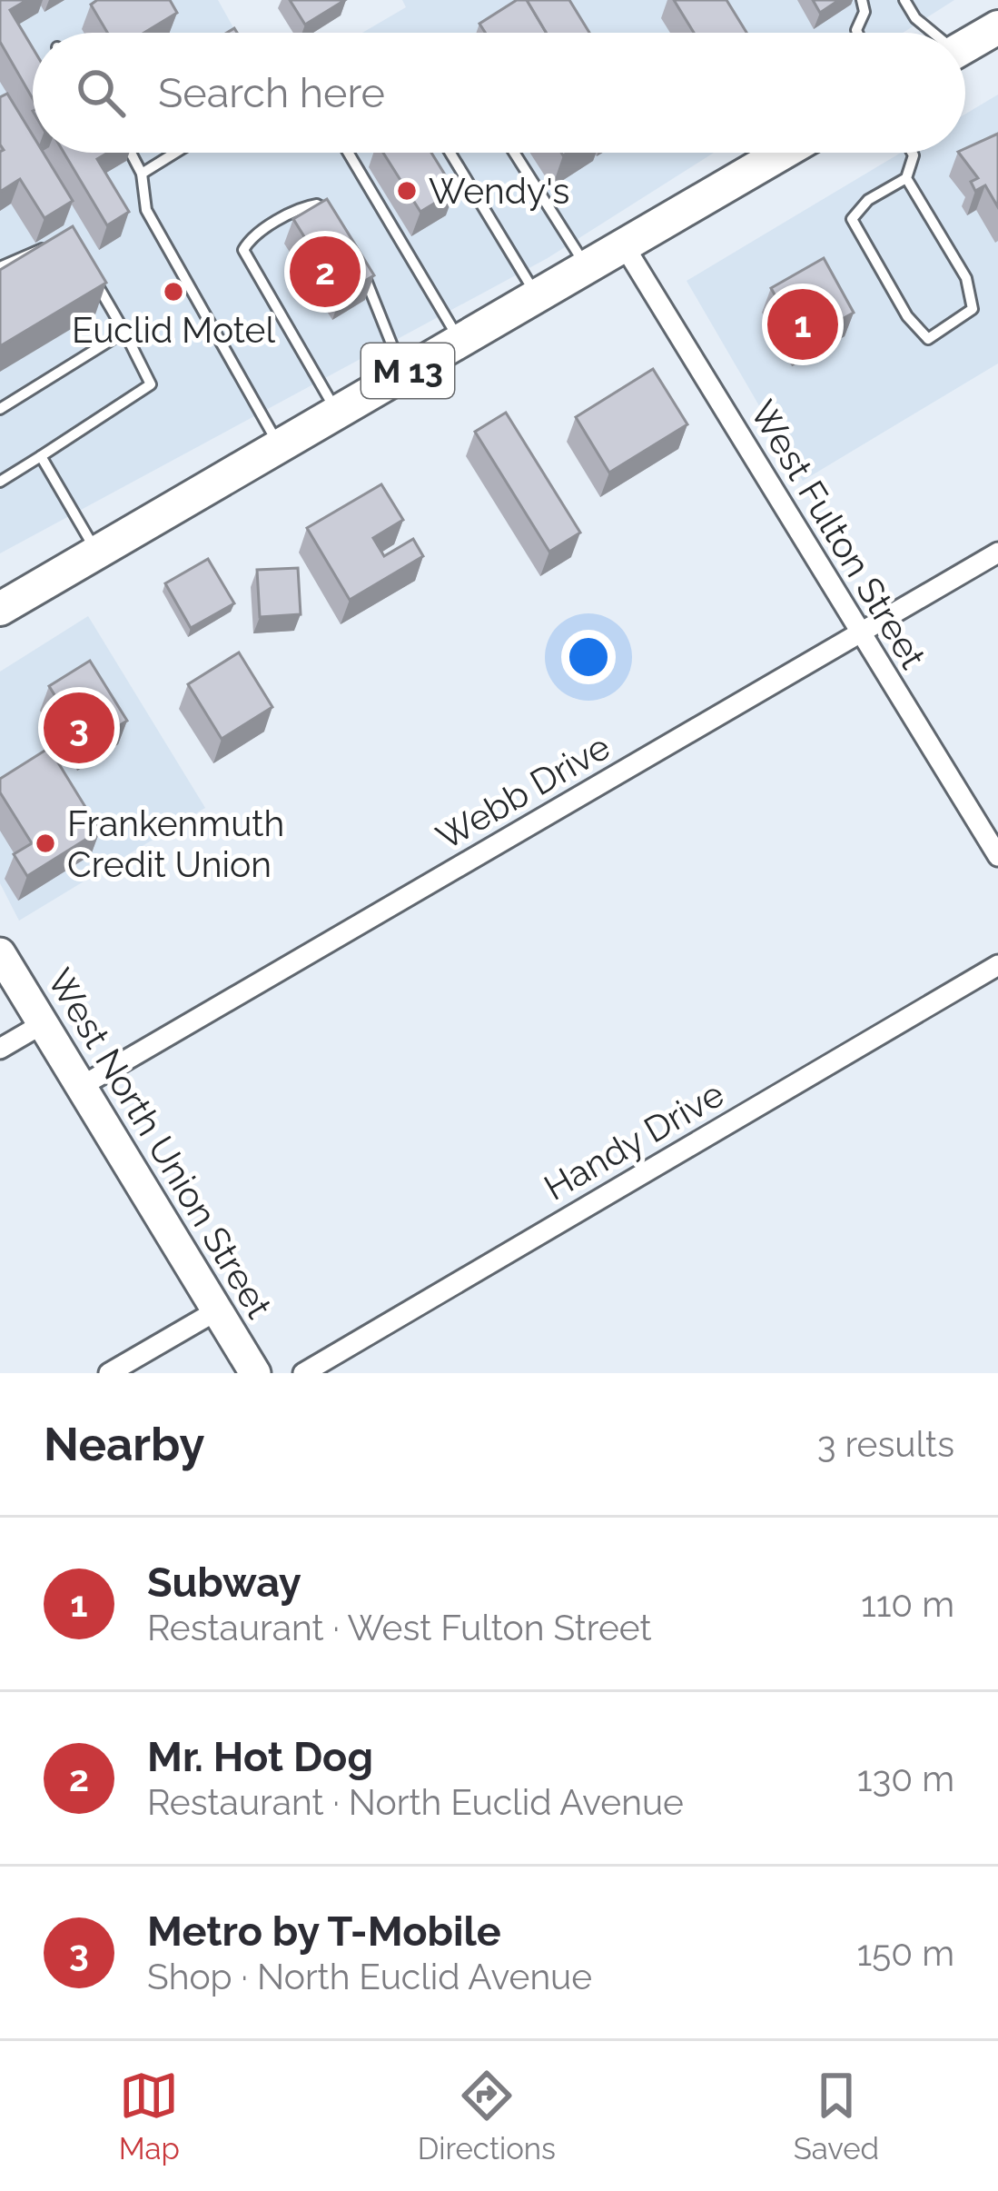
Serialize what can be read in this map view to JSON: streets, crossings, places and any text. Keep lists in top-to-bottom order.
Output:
{
  "streets": {
    "main road": ["M 13"],
    "street": [
      "West Fulton Street",
      "Webb Drive",
      "Handy Drive",
      "West North Union Street"
    ]
  },
  "crossings": [
    ["M 13", "West Fulton Street"],
    ["West Fulton Street", "Webb Drive"],
    ["Webb Drive", "West North Union Street"]
  ],
  "places": ["Wendy's", "Euclid Motel", "Frankenmuth Credit Union"],
  "page": {
    "search": "Search here",
    "pins": ["2", "1", "3"],
    "heading": ["Nearby", "3 results"],
    "list": [
      {
        "mark": "1",
        "name": "Subway",
        "note": "Restaurant · West Fulton Street",
        "value": "110 m"
      },
      {
        "mark": "2",
        "name": "Mr. Hot Dog",
        "note": "Restaurant · North Euclid Avenue",
        "value": "130 m"
      },
      {
        "mark": "3",
        "name": "Metro by T-Mobile",
        "note": "Shop · North Euclid Avenue",
        "value": "150 m"
      }
    ],
    "nav": ["Map", "Directions", "Saved"]
  }
}
